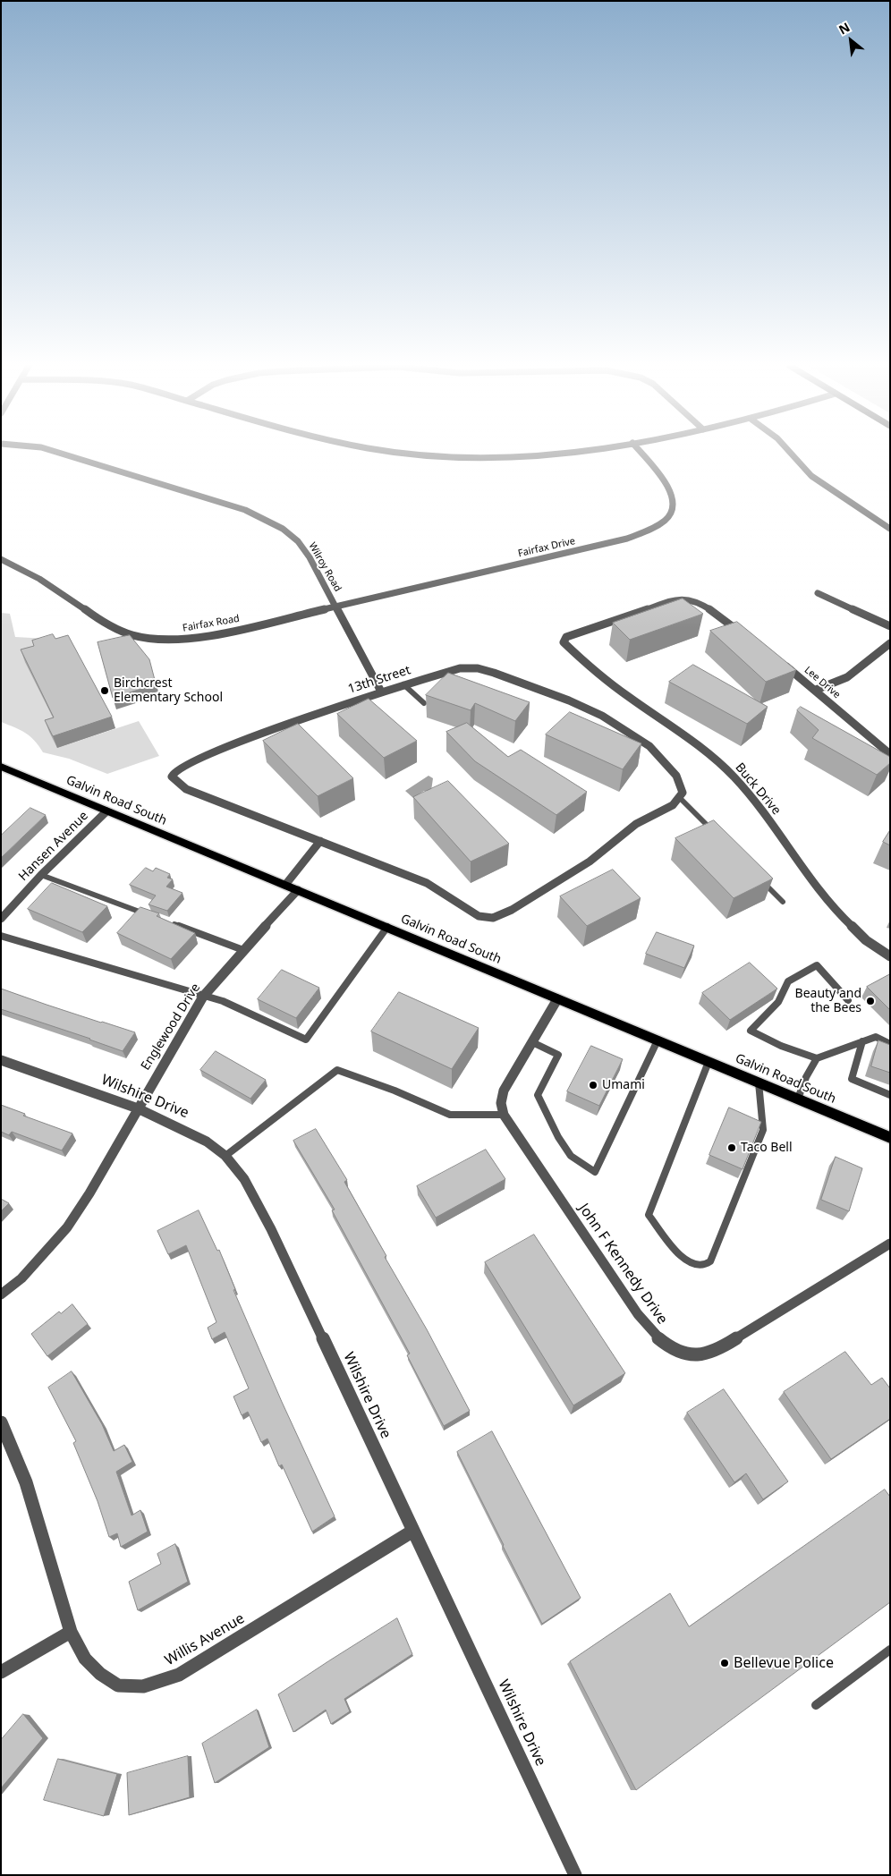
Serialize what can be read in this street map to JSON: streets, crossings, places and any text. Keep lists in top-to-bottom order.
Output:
{
  "streets": {
    "main road": ["Galvin Road South"],
    "street": [
      "Fairfax Drive",
      "Wilroy Road",
      "Fairfax Road",
      "13th Street",
      "Lee Drive",
      "Buck Drive",
      "Hansen Avenue",
      "Englewood Drive",
      "Wilshire Drive",
      "John F Kennedy Drive",
      "Willis Avenue"
    ]
  },
  "crossings": [
    ["Fairfax Drive", "Wilroy Road"],
    ["Fairfax Drive", "Fairfax Road"],
    ["Wilroy Road", "Fairfax Road"],
    ["Wilroy Road", "13th Street"],
    ["Galvin Road South", "Hansen Avenue"],
    ["Galvin Road South", "Englewood Drive"],
    ["Englewood Drive", "Wilshire Drive"],
    ["Wilshire Drive", "Willis Avenue"]
  ],
  "places": [
    "Birchcrest Elementary School",
    "Beauty and the Bees",
    "Umami",
    "Taco Bell",
    "Bellevue Police"
  ],
  "north": "top left"
}
